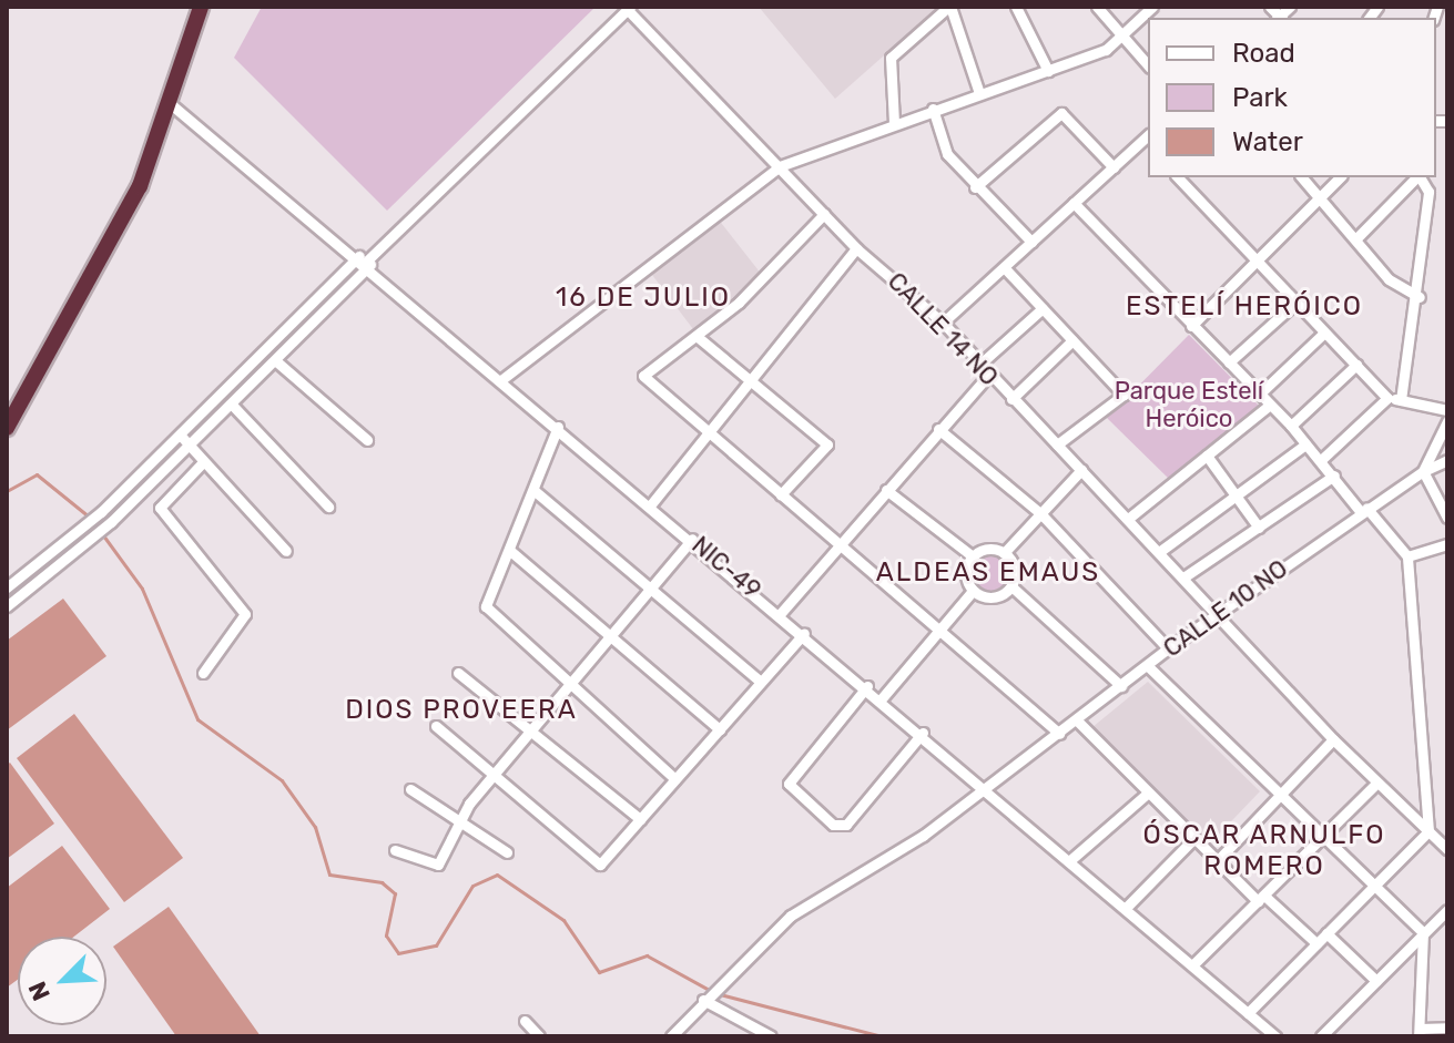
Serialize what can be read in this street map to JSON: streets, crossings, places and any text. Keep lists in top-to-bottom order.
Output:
{
  "streets": {
    "street": ["CALLE 14 NO", "NIC-49", "CALLE 10 NO"]
  },
  "crossings": [
    ["CALLE 14 NO", "CALLE 10 NO"],
    ["NIC-49", "CALLE 10 NO"]
  ],
  "districts": [
    "16 DE JULIO",
    "ESTELÍ HERÓICO",
    "ALDEAS EMAUS",
    "DIOS PROVEERA",
    "ÓSCAR ARNULFO ROMERO"
  ],
  "parks": ["Parque Estelí Heróico"],
  "legend": ["Road", "Park", "Water"],
  "north": "bottom left"
}
